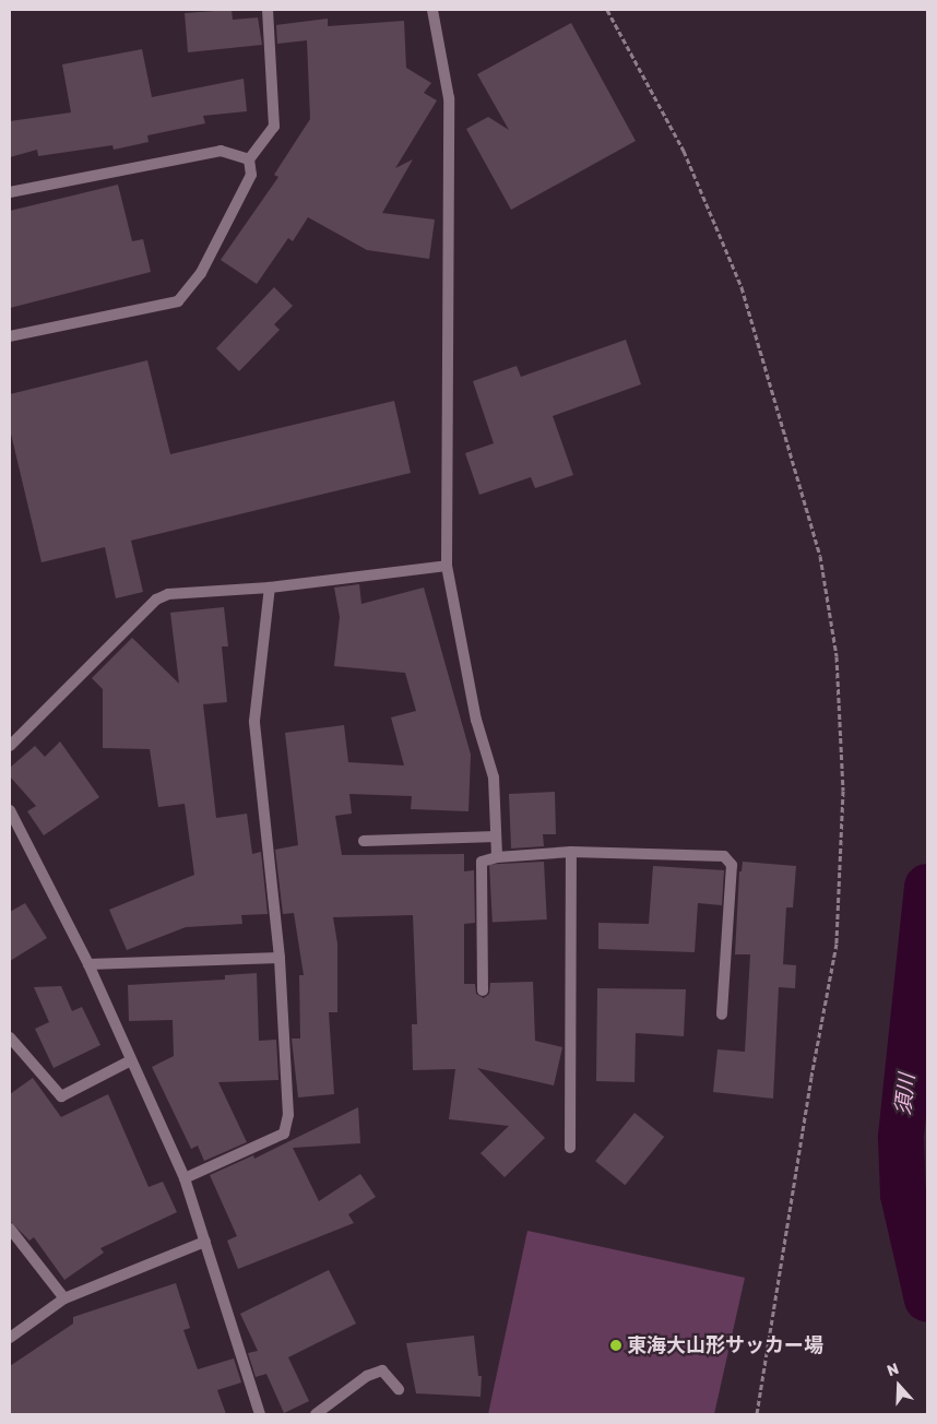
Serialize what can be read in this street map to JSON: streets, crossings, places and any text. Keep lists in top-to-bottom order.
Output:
{
  "water": ["須川"],
  "places": ["東海大山形サッカー場"],
  "north": "top"
}
